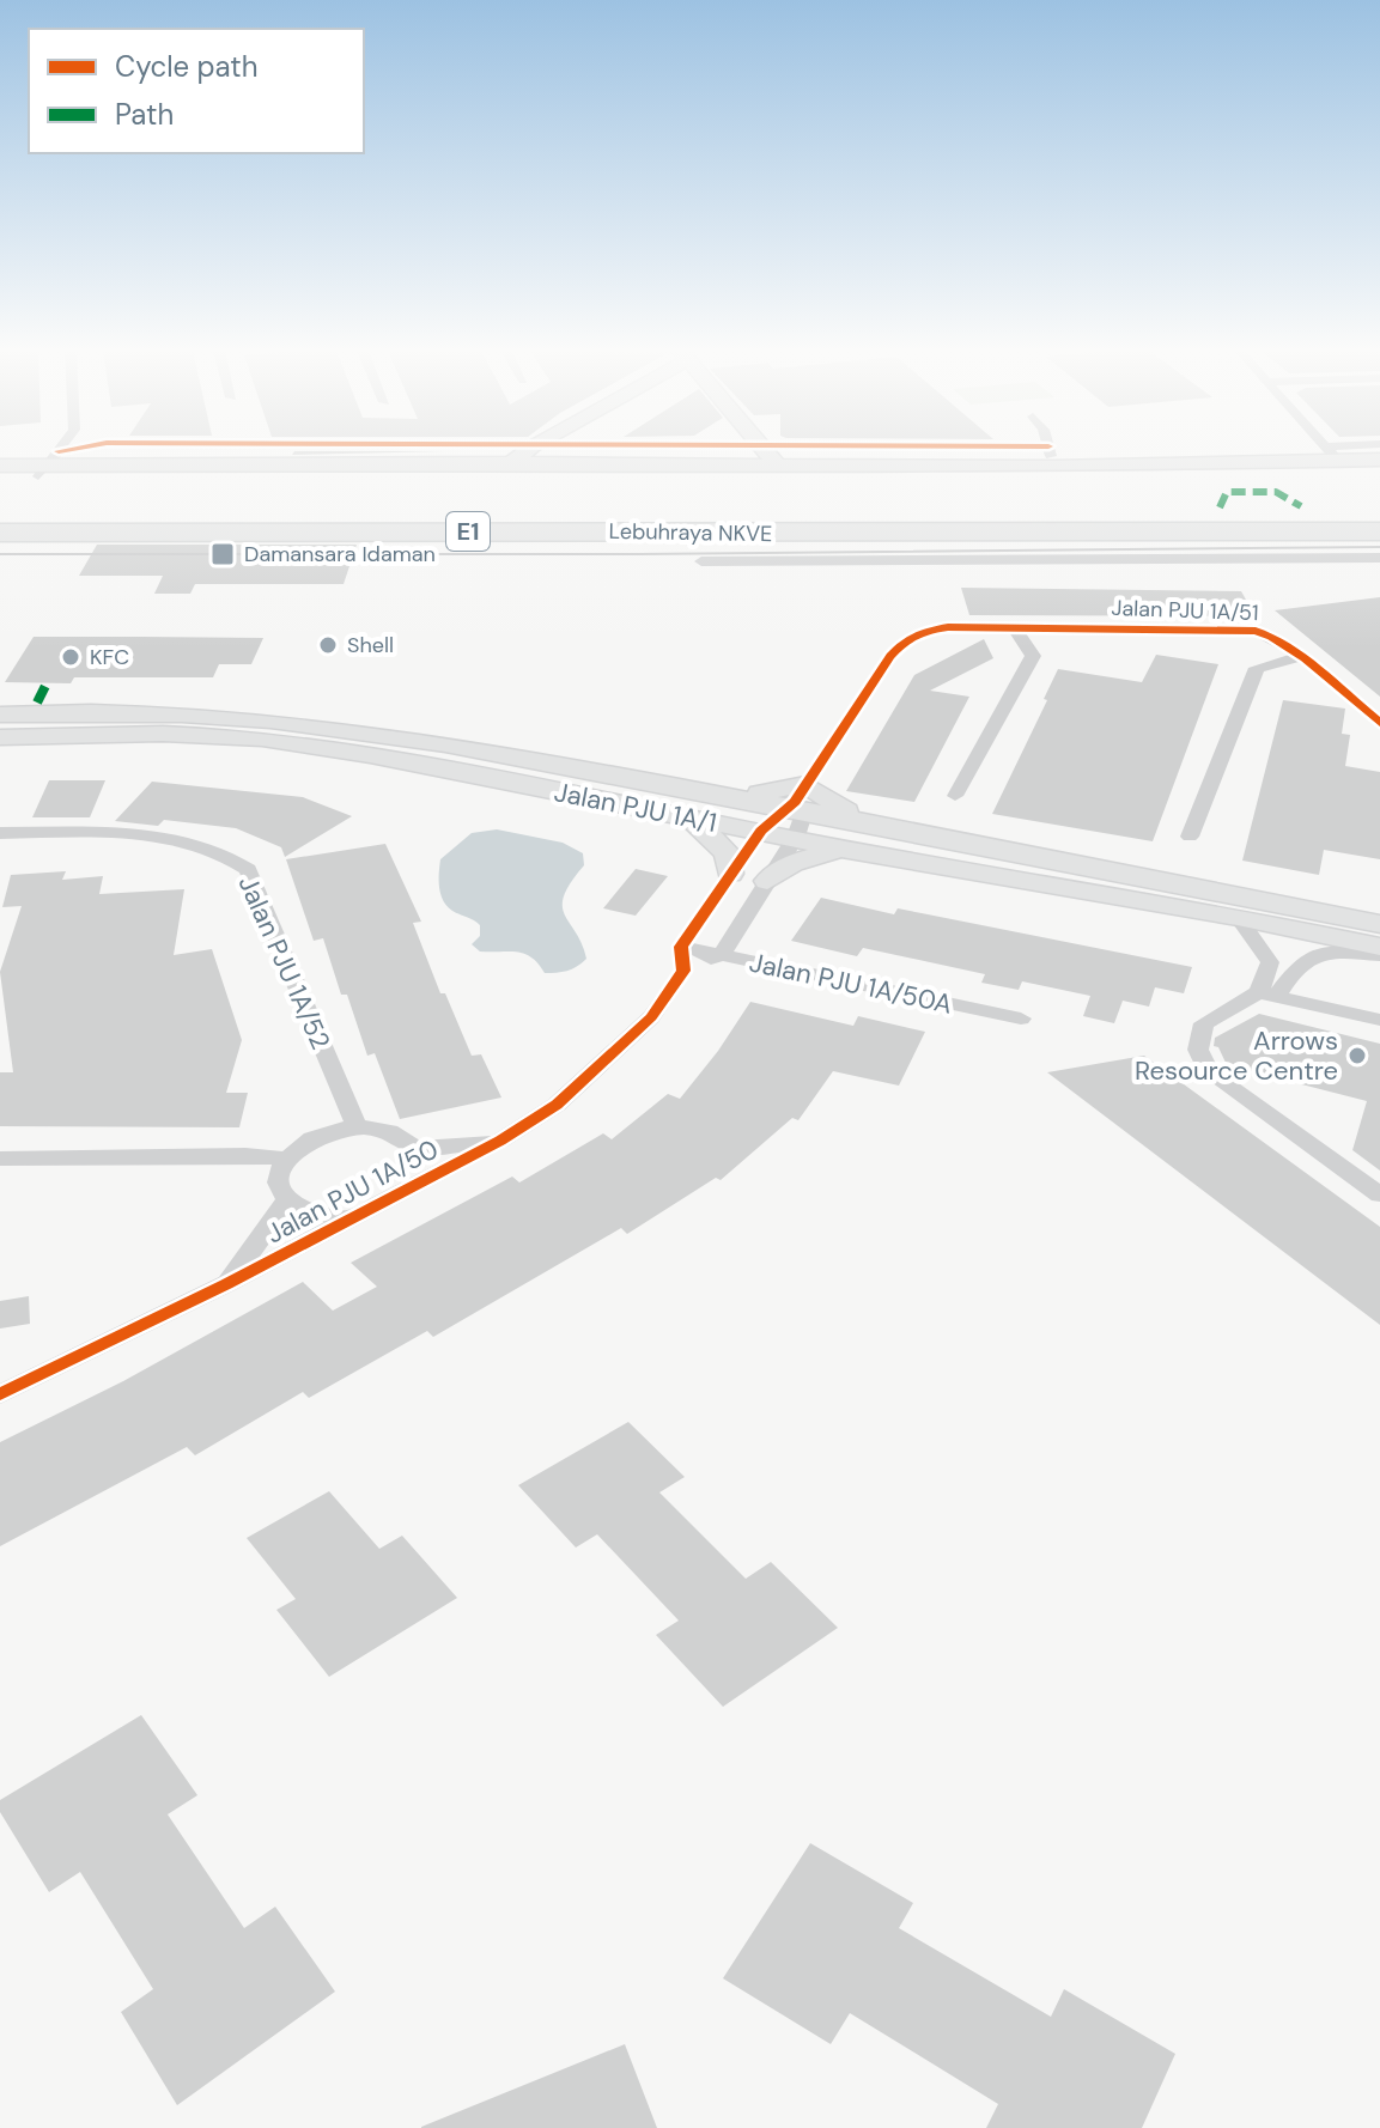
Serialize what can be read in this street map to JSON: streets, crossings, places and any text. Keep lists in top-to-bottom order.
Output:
{
  "streets": {
    "highway": ["E1", "Lebuhraya NKVE"],
    "main road": ["Jalan PJU 1A/1"],
    "street": [
      "Jalan PJU 1A/51",
      "Jalan PJU 1A/52",
      "Jalan PJU 1A/50A",
      "Jalan PJU 1A/50"
    ]
  },
  "crossings": [
    ["Jalan PJU 1A/51", "Jalan PJU 1A/1"],
    ["Jalan PJU 1A/52", "Jalan PJU 1A/50"]
  ],
  "places": {
    "transit": ["Damansara Idaman"],
    "other": ["Shell", "KFC", "Arrows Resource Centre"]
  },
  "legend": ["Cycle path", "Path"]
}
